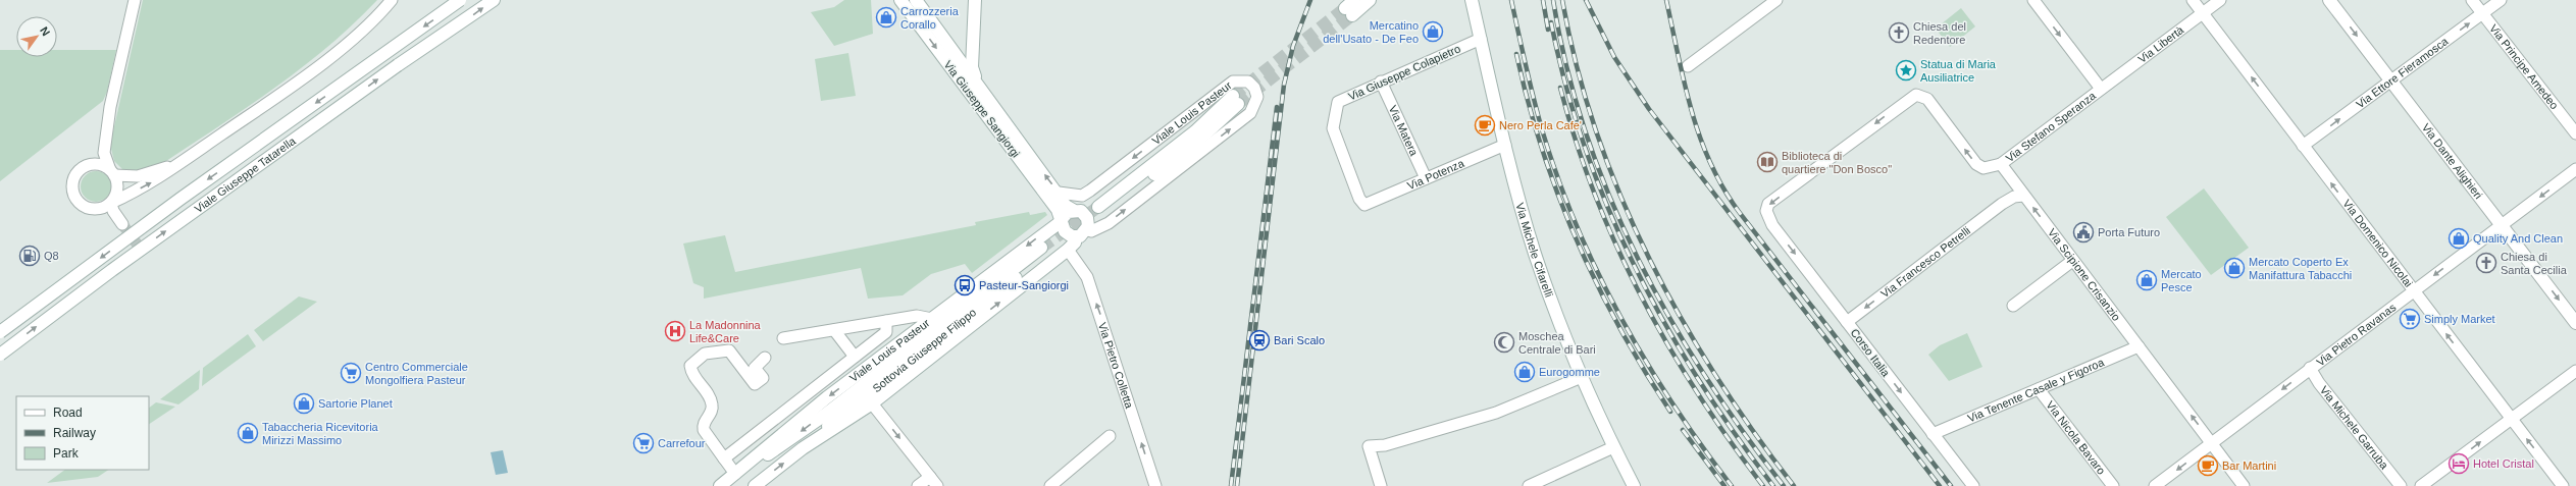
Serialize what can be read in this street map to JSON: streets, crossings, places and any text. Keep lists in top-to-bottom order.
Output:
{
  "streets": {
    "main road": [
      "Via Giuseppe Sangiorgi",
      "Viale Louis Pasteur",
      "Via Dante Alighieri",
      "Viale Giuseppe Tatarella",
      "Via Michele Cifarelli",
      "Sottovia Giuseppe Filippo"
    ],
    "street": [
      "Via Libertà",
      "Via Principe Amedeo",
      "Via Giuseppe Colapietro",
      "Via Ettore Fieramosca",
      "Via Stefano Speranza",
      "Via Matera",
      "Via Potenza",
      "Via Domenico Nicolai",
      "Via Francesco Petrelli",
      "Via Scipione Crisanzio",
      "Via Pietro Ravanas",
      "Corso Italia",
      "Via Pietro Colletta",
      "Via Tenente Casale y Figoroa",
      "Via Michele Garruba",
      "Via Nicola Bavaro"
    ]
  },
  "crossings": [
    ["Via Libertà", "Via Stefano Speranza"],
    ["Via Libertà", "Via Domenico Nicolai"],
    ["Via Principe Amedeo", "Via Ettore Fieramosca"],
    ["Via Giuseppe Colapietro", "Via Matera"],
    ["Via Giuseppe Colapietro", "Via Potenza"],
    ["Via Giuseppe Colapietro", "Via Michele Cifarelli"],
    ["Via Ettore Fieramosca", "Via Dante Alighieri"],
    ["Via Ettore Fieramosca", "Via Domenico Nicolai"],
    ["Via Giuseppe Sangiorgi", "Viale Louis Pasteur"],
    ["Viale Louis Pasteur", "Sottovia Giuseppe Filippo"],
    ["Via Stefano Speranza", "Via Scipione Crisanzio"],
    ["Via Stefano Speranza", "Corso Italia"],
    ["Via Matera", "Via Potenza"],
    ["Via Dante Alighieri", "Via Pietro Ravanas"],
    ["Via Potenza", "Via Michele Cifarelli"],
    ["Via Domenico Nicolai", "Via Pietro Ravanas"],
    ["Via Francesco Petrelli", "Via Scipione Crisanzio"],
    ["Via Francesco Petrelli", "Corso Italia"],
    ["Via Scipione Crisanzio", "Via Pietro Ravanas"],
    ["Via Scipione Crisanzio", "Corso Italia"],
    ["Via Scipione Crisanzio", "Via Tenente Casale y Figoroa"],
    ["Via Pietro Ravanas", "Via Michele Garruba"],
    ["Corso Italia", "Via Tenente Casale y Figoroa"],
    ["Via Tenente Casale y Figoroa", "Via Nicola Bavaro"]
  ],
  "one_way": [
    "Via Ettore Fieramosca",
    "Via Dante Alighieri",
    "Via Domenico Nicolai",
    "Via Francesco Petrelli",
    "Via Scipione Crisanzio",
    "Via Pietro Ravanas",
    "Via Pietro Colletta"
  ],
  "places": {
    "shop": [
      "Carrozzeria Corallo",
      "Mercatino dell'Usato - De Feo",
      "Quality And Clean",
      "Mercato Coperto Ex Manifattura Tabacchi",
      "Mercato Pesce",
      "Eurogomme",
      "Sartorie Planet",
      "Tabaccheria Ricevitoria Mirizzi Massimo"
    ],
    "church": ["Chiesa del Redentore", "Chiesa di Santa Cecilia"],
    "place": ["Statua di Maria Ausiliatrice"],
    "cafe": ["Nero Perla Cafe'", "Bar Martini"],
    "library": ["Biblioteca di quartiere \"Don Bosco\""],
    "public building": ["Porta Futuro"],
    "fuel station": ["Q8"],
    "bus stop": ["Pasteur-Sangiorgi"],
    "supermarket": ["Simply Market", "Centro Commerciale Mongolfiera Pasteur", "Carrefour"],
    "hospital": ["La Madonnina Life&Care"],
    "station": ["Bari Scalo"],
    "mosque": ["Moschea Centrale di Bari"],
    "hotel": ["Hotel Cristal"]
  },
  "legend": ["Road", "Railway", "Park"],
  "north": "top right"
}
